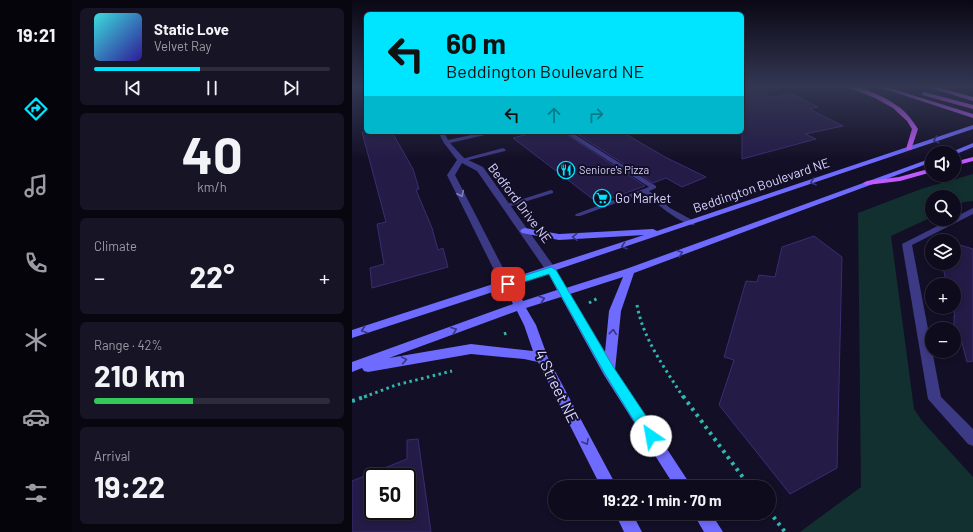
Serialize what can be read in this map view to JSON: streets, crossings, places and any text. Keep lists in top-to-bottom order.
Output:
{
  "streets": {
    "main road": ["Beddington Boulevard NE", "4 Street NE"],
    "street": ["Bedford Drive NE"]
  },
  "crossings": [
    ["Beddington Boulevard NE", "Bedford Drive NE"],
    ["Beddington Boulevard NE", "4 Street NE"]
  ],
  "places": {
    "restaurant": ["Seniore's Pizza"],
    "supermarket": ["Go Market"]
  },
  "page": {
    "tabs": "19:21",
    "turn": ["60 m", "Beddington Boulevard NE"],
    "song": ["Static Love", "Velvet Ray"],
    "tile": [
      ["40", "km/h"],
      "Climate",
      ["Range · 42%", "210 km"],
      ["Arrival", "19:22"]
    ],
    "map_buttons": ["+", "−"],
    "heat": ["−", "22°", "+"],
    "limit": "50",
    "trip": "19:22 · 1 min · 70 m"
  }
}
